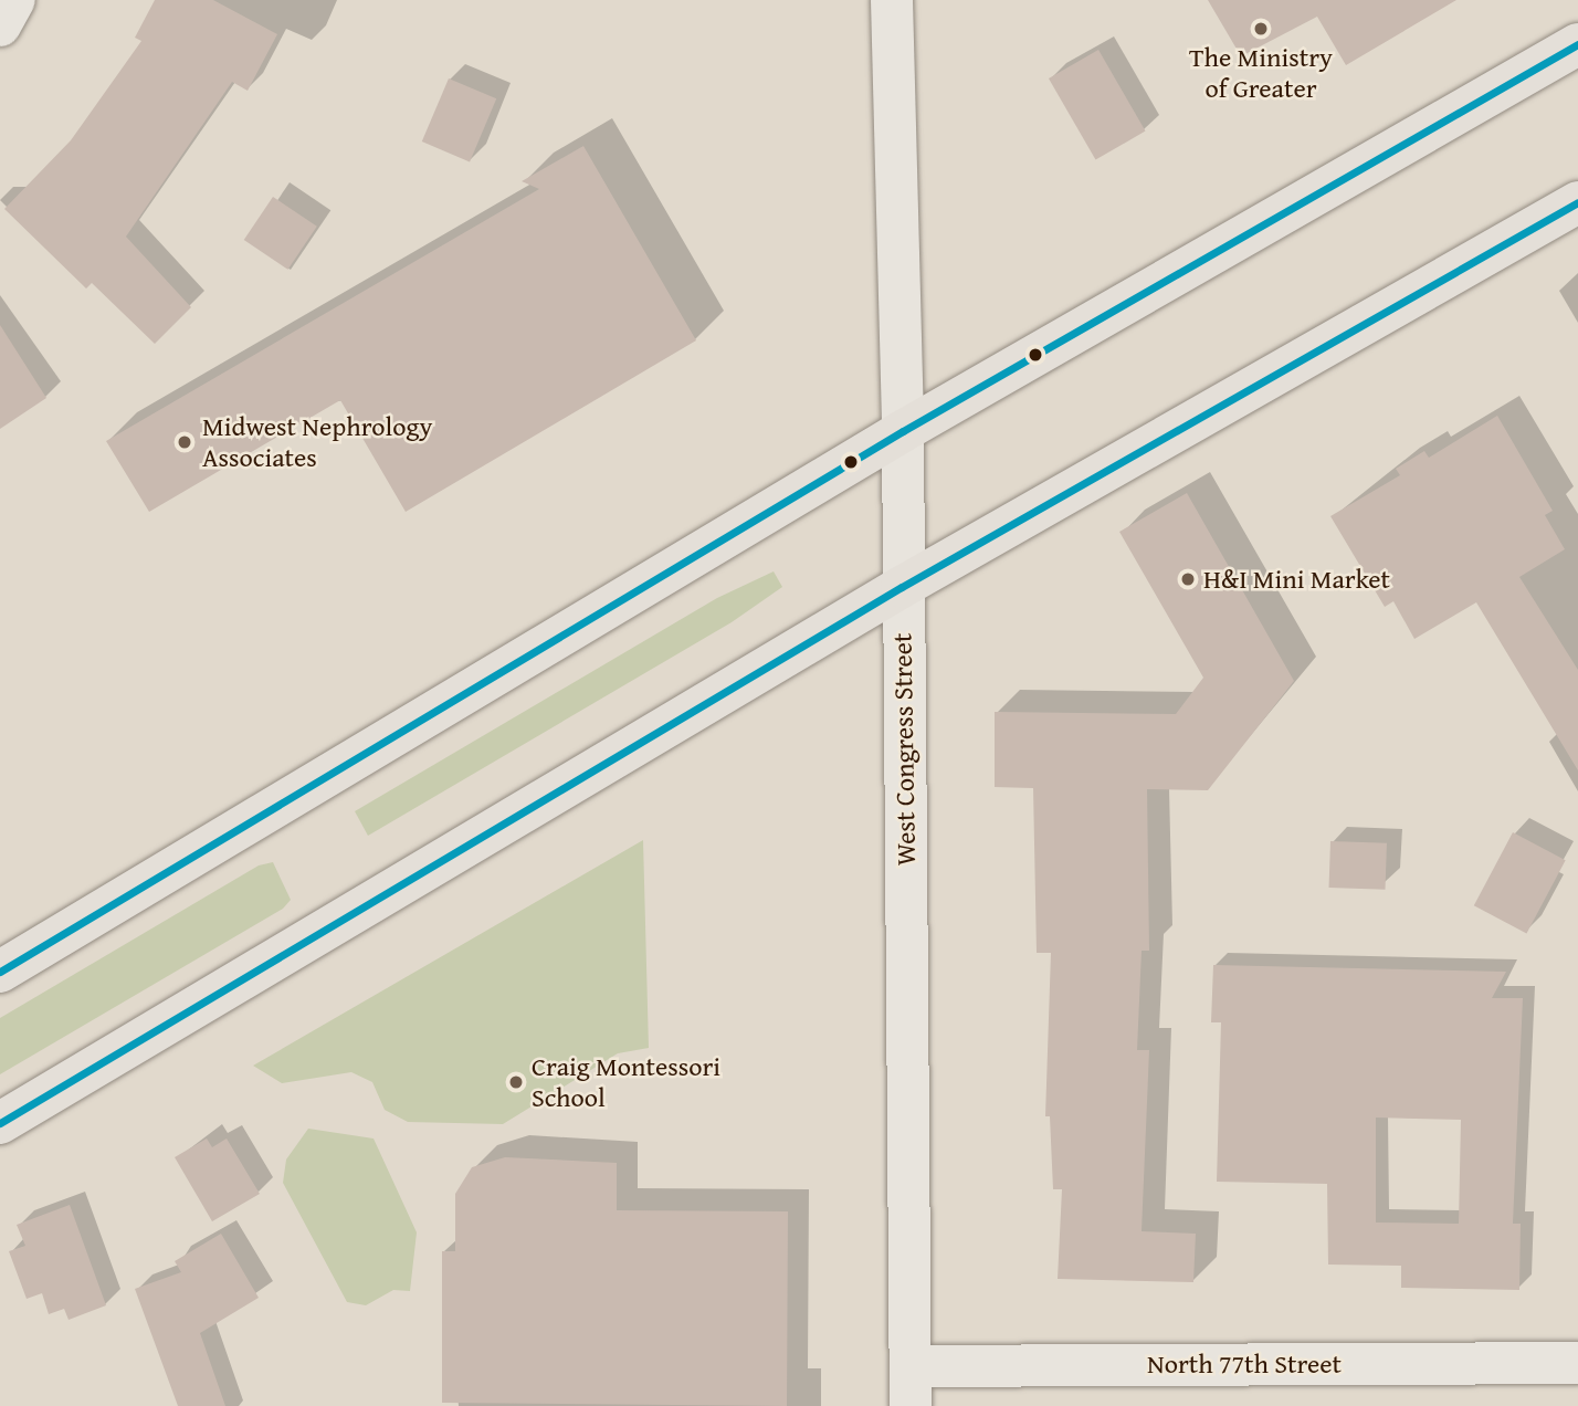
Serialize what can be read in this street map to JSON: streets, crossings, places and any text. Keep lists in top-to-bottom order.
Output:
{
  "streets": {
    "street": ["West Congress Street", "North 77th Street"]
  },
  "crossings": [
    ["West Congress Street", "North 77th Street"]
  ],
  "places": [
    "The Ministry of Greater",
    "Midwest Nephrology Associates",
    "H&I Mini Market",
    "Craig Montessori School"
  ]
}
